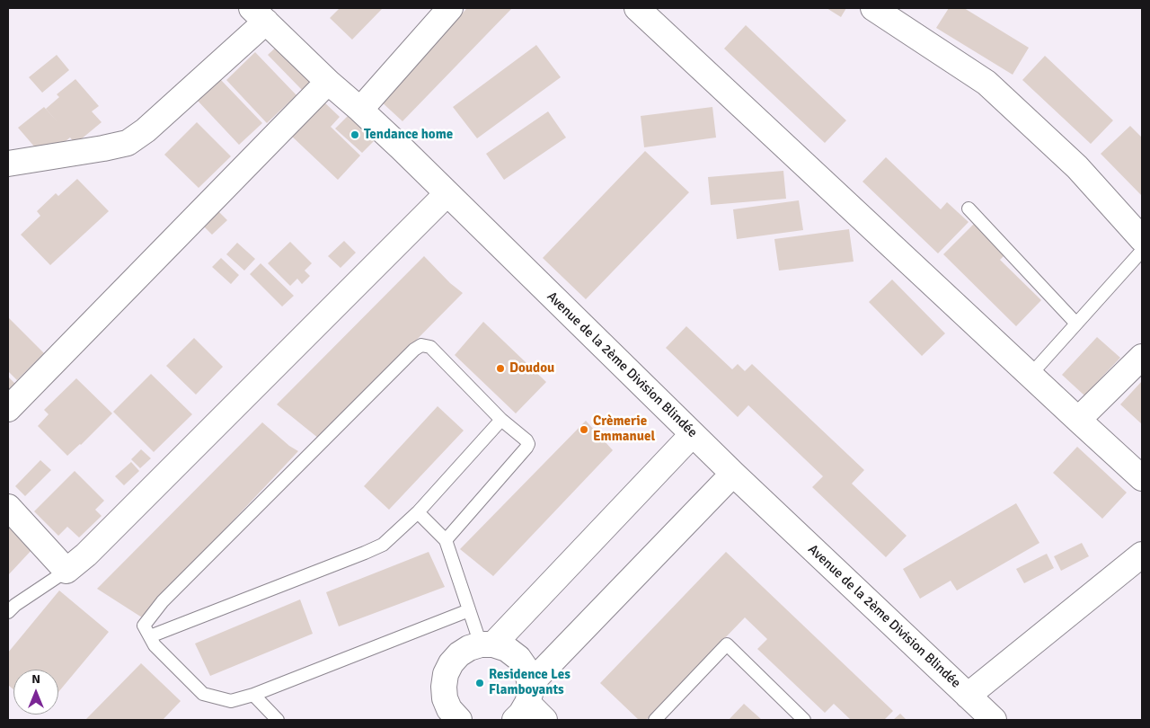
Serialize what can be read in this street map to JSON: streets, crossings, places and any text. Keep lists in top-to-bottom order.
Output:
{
  "streets": {
    "street": ["Avenue de la 2ème Division Blindée"]
  },
  "places": [
    "Tendance home",
    "Doudou",
    "Crèmerie Emmanuel",
    "Residence Les Flamboyants"
  ],
  "north": "top"
}
